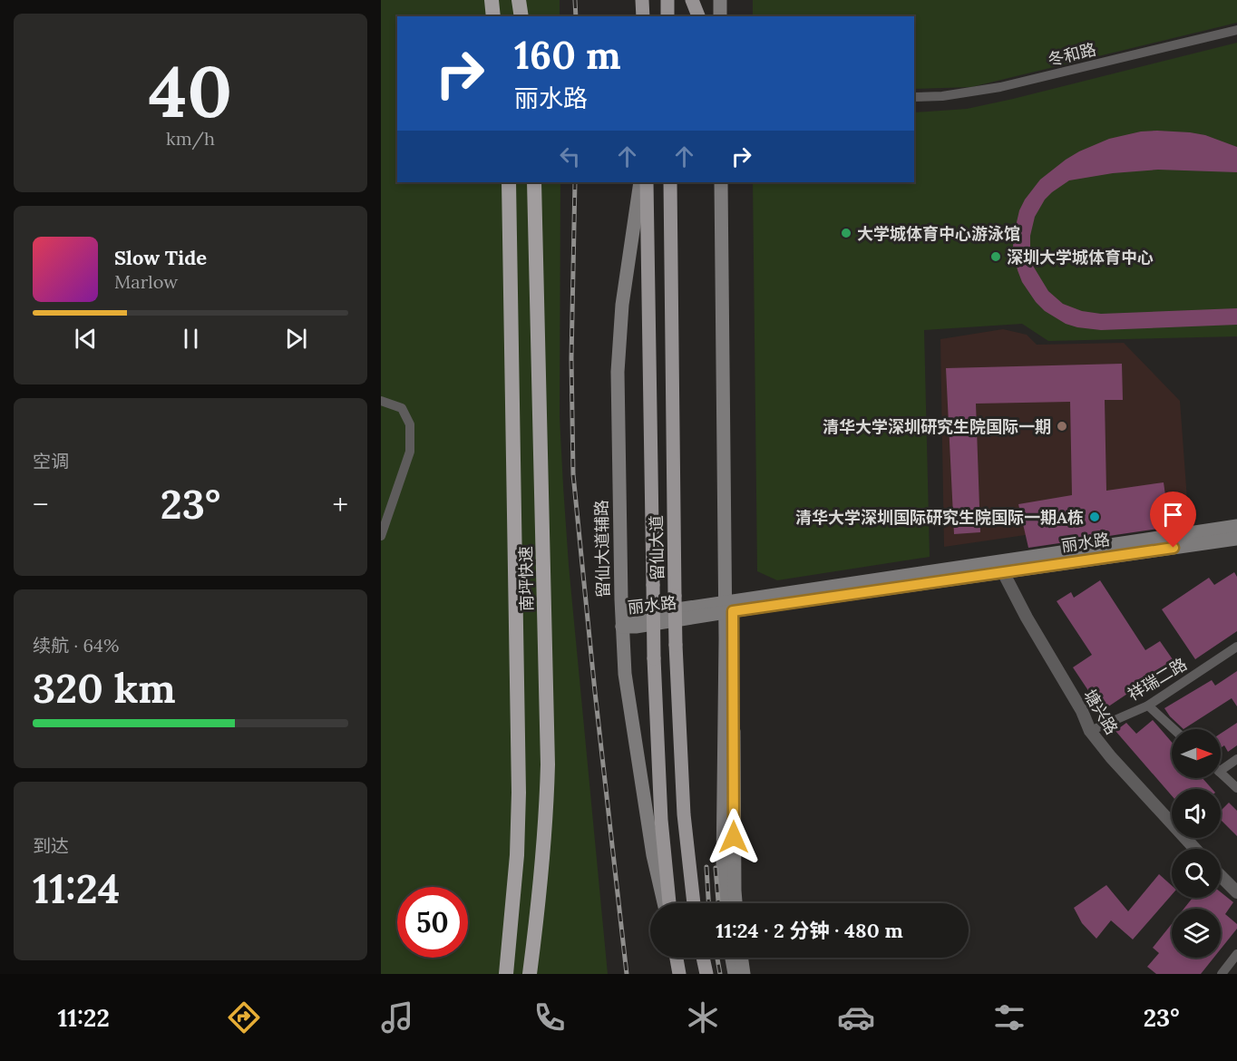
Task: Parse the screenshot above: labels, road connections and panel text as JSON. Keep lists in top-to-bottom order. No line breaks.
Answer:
{"streets":{"highway":["南坪快速"],"main road":["丽水路","留仙大道","留仙大道辅路"],"street":["冬和路","祥瑞二路","塘兴路"]},"crossings":[["丽水路","留仙大道辅路"],["丽水路","塘兴路"],["祥瑞二路","塘兴路"]],"places":["大学城体育中心游泳馆","深圳大学城体育中心","清华大学深圳研究生院国际一期","清华大学深圳国际研究生院国际一期A栋"],"north":"right","page":{"tile":[["40","km/h"],"空调",["续航 · 64%","320 km"],["到达","11:24"]],"turn":["160 m","丽水路"],"song":["Slow Tide","Marlow"],"heat":["−","23°","+"],"limit":"50","trip":"11:24 · 2 分钟 · 480 m","tabs":["11:22","23°"]}}
